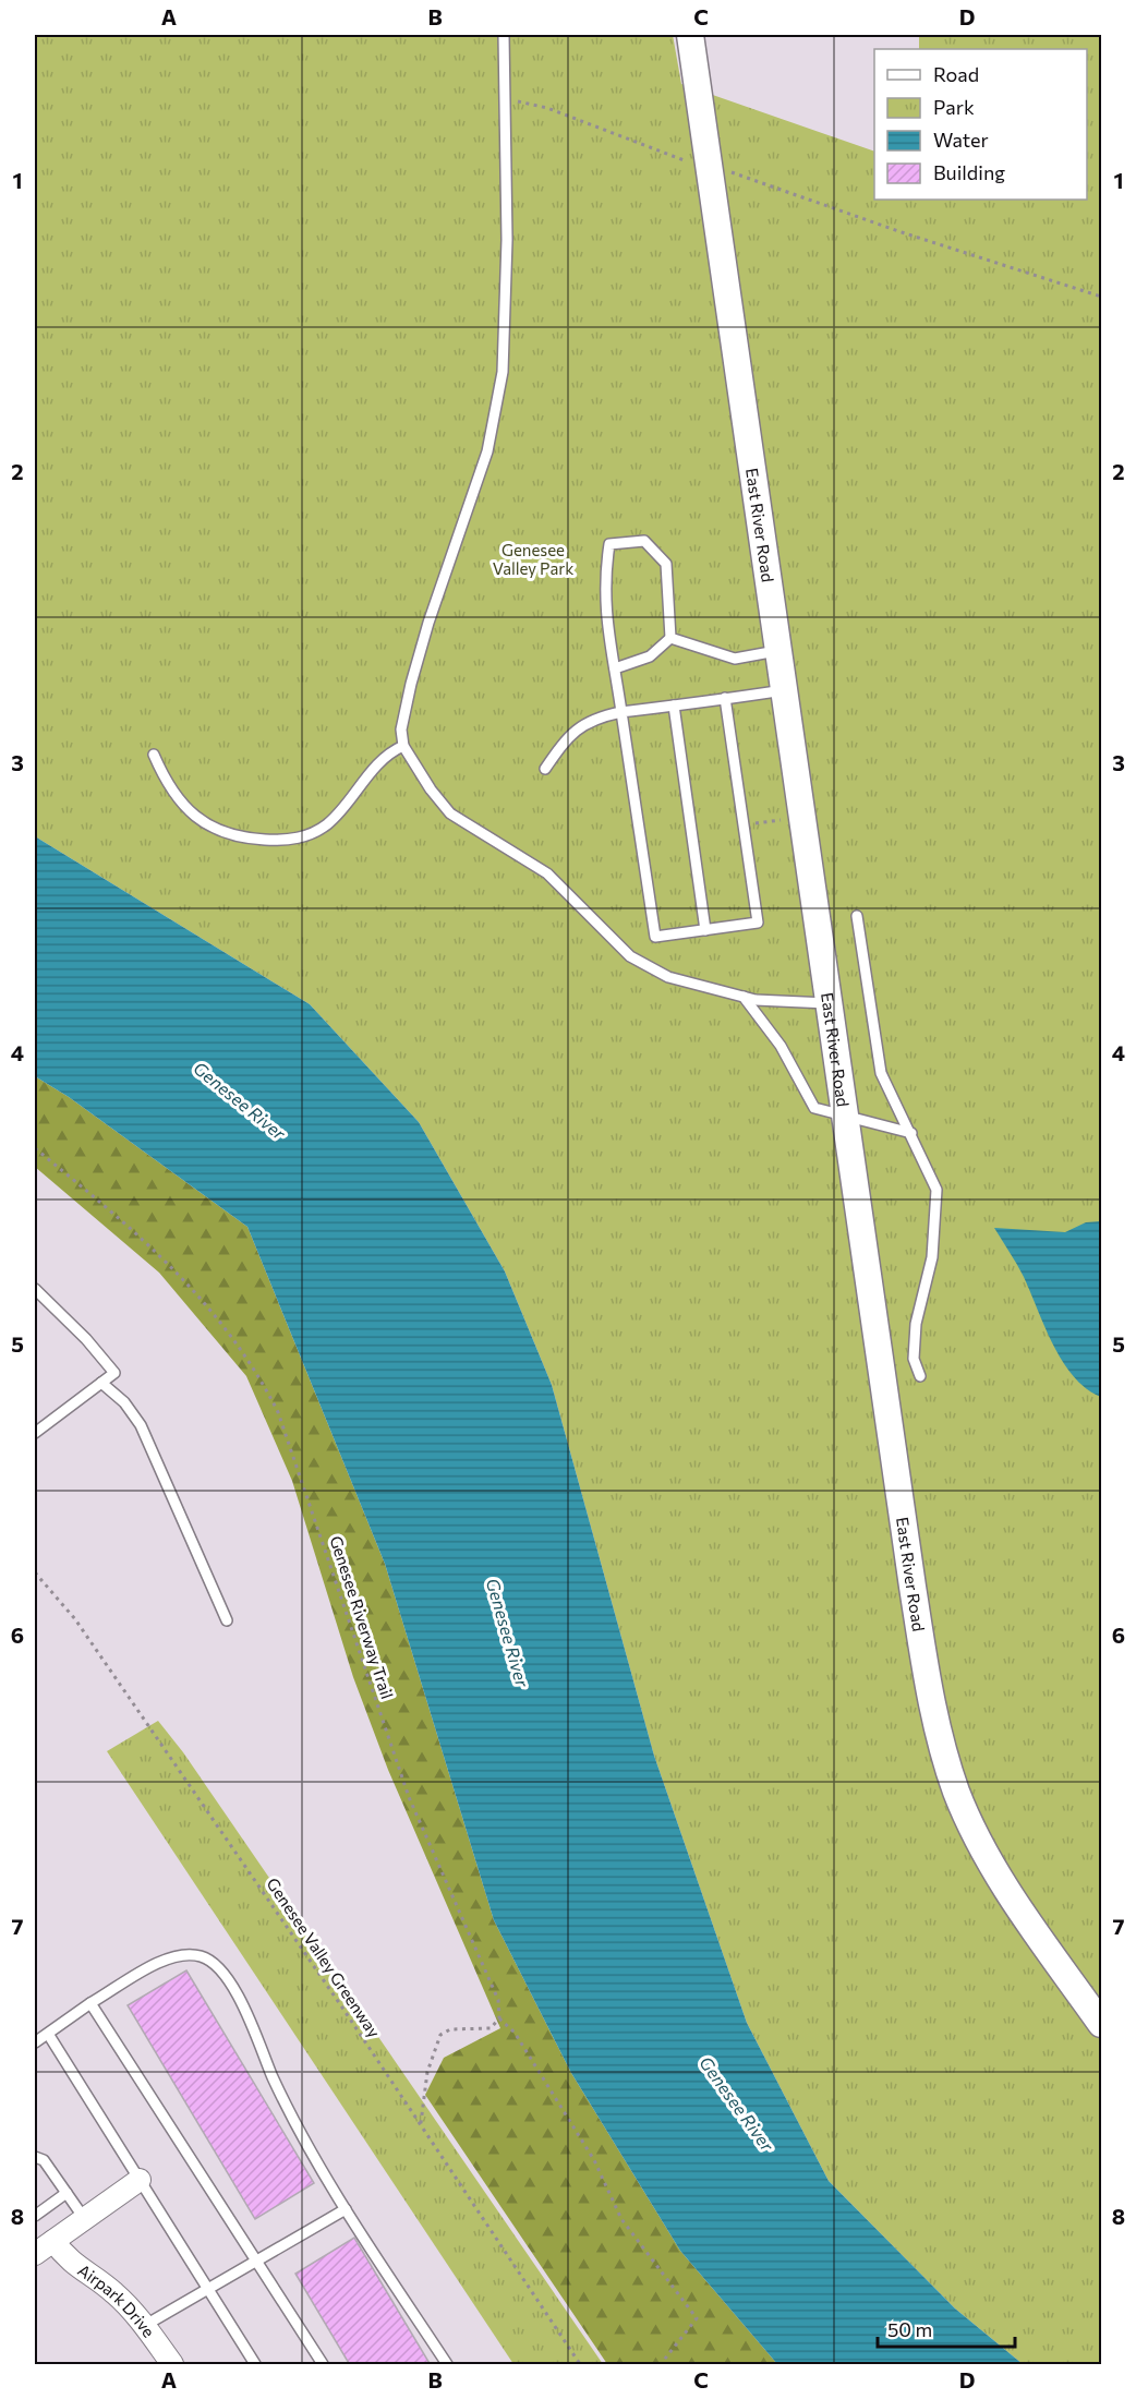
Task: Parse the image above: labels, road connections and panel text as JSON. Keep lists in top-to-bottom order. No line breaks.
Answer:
{"streets":{"street":["East River Road","Airpark Drive"],"path":["Genesee Riverway Trail","Genesee Valley Greenway"]},"water":["Genesee River"],"parks":["Genesee Valley Park"],"legend":["Road","Park","Water","Building"],"scale_bar":"50 m","grid":{"columns":["A","B","C","D"],"rows":["1","2","3","4","5","6","7","8"]}}
